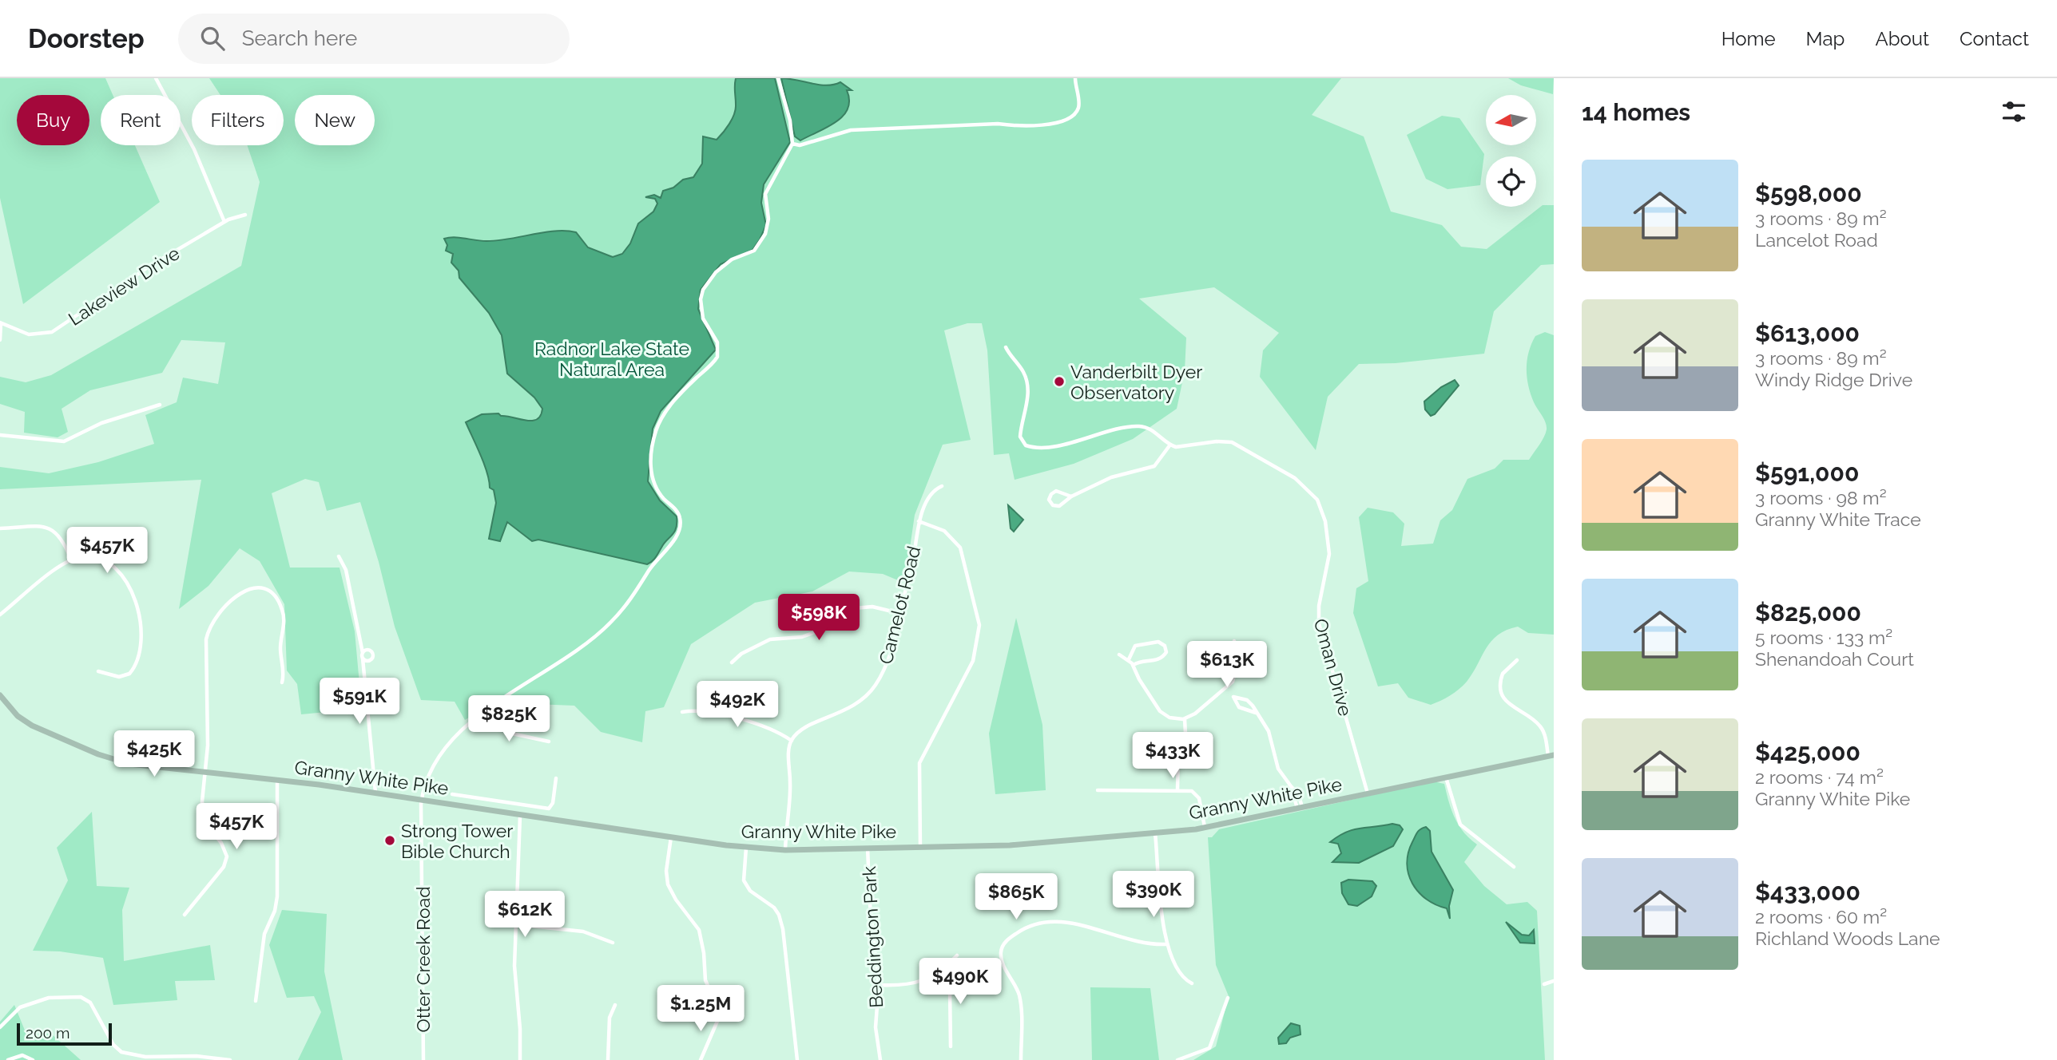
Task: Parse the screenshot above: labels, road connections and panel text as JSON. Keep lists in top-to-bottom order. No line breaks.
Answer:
{"streets":{"main road":["Granny White Pike"],"street":["Lakeview Drive","Camelot Road","Oman Drive","Beddington Park","Otter Creek Road"]},"crossings":[["Oman Drive","Granny White Pike"],["Granny White Pike","Beddington Park"],["Granny White Pike","Otter Creek Road"]],"parks":["Radnor Lake State Natural Area"],"places":["Vanderbilt Dyer Observatory","Strong Tower Bible Church"],"scale_bar":"200 m","north":"left","page":{"header":"Doorstep","search":"Search here","nav":["Home","Map","About","Contact"],"heading":"14 homes","chip":["Buy","Rent","Filters","New"],"list":[{"name":"$598,000","note":"3 rooms · 89 m² · Lancelot Road"},{"name":"$613,000","note":"3 rooms · 89 m² · Windy Ridge Drive"},{"name":"$591,000","note":"3 rooms · 98 m² · Granny White Trace"},{"name":"$825,000","note":"5 rooms · 133 m² · Shenandoah Court"},{"name":"$425,000","note":"2 rooms · 74 m² · Granny White Pike"},{"name":"$433,000","note":"2 rooms · 60 m² · Richland Woods Lane"}],"price":["$457K","$598K","$613K","$591K","$492K","$825K","$425K","$433K","$457K","$390K","$865K","$612K","$490K","$1.25M"],"scale":"200 m"}}
